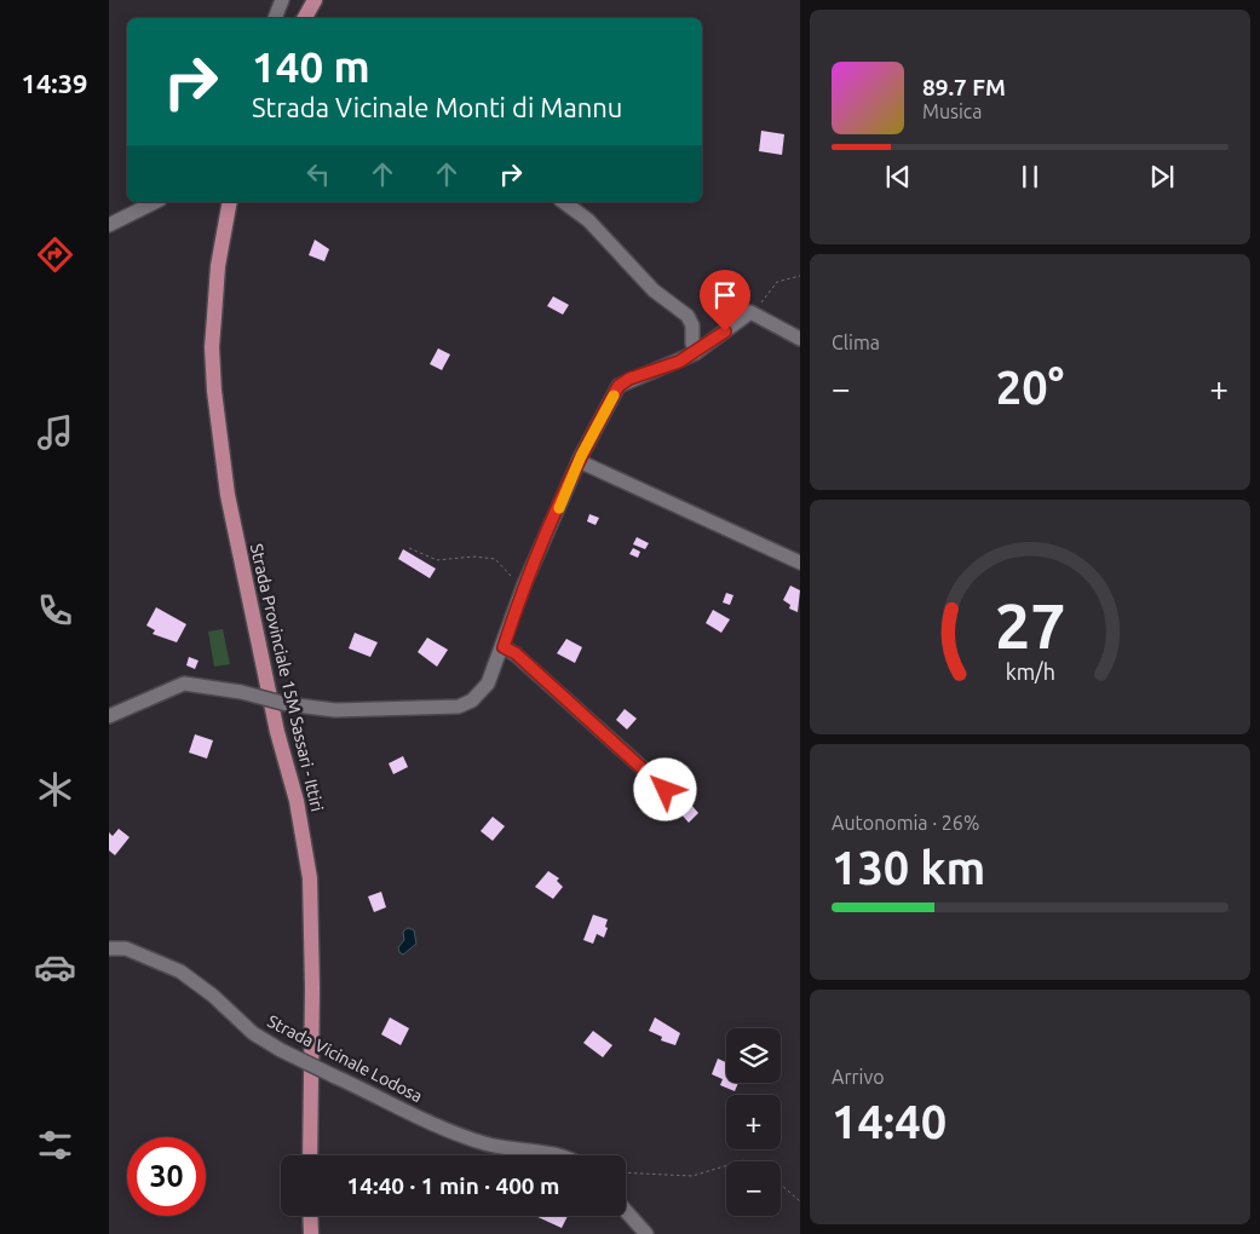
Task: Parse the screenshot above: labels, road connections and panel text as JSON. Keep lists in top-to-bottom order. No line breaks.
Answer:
{"streets":{"main road":["Strada Provinciale 15M Sassari - Ittiri"],"street":["Strada Vicinale Lodosa"]},"page":{"tabs":"14:39","turn":["140 m","Strada Vicinale Monti di Mannu"],"song":["89.7 FM","Musica"],"tile":["Clima",["Autonomia · 26%","130 km"],["Arrivo","14:40"]],"heat":["−","20°","+"],"map_buttons":["+","−"],"limit":"30","trip":"14:40 · 1 min · 400 m","gauge":["27","km/h"]}}
